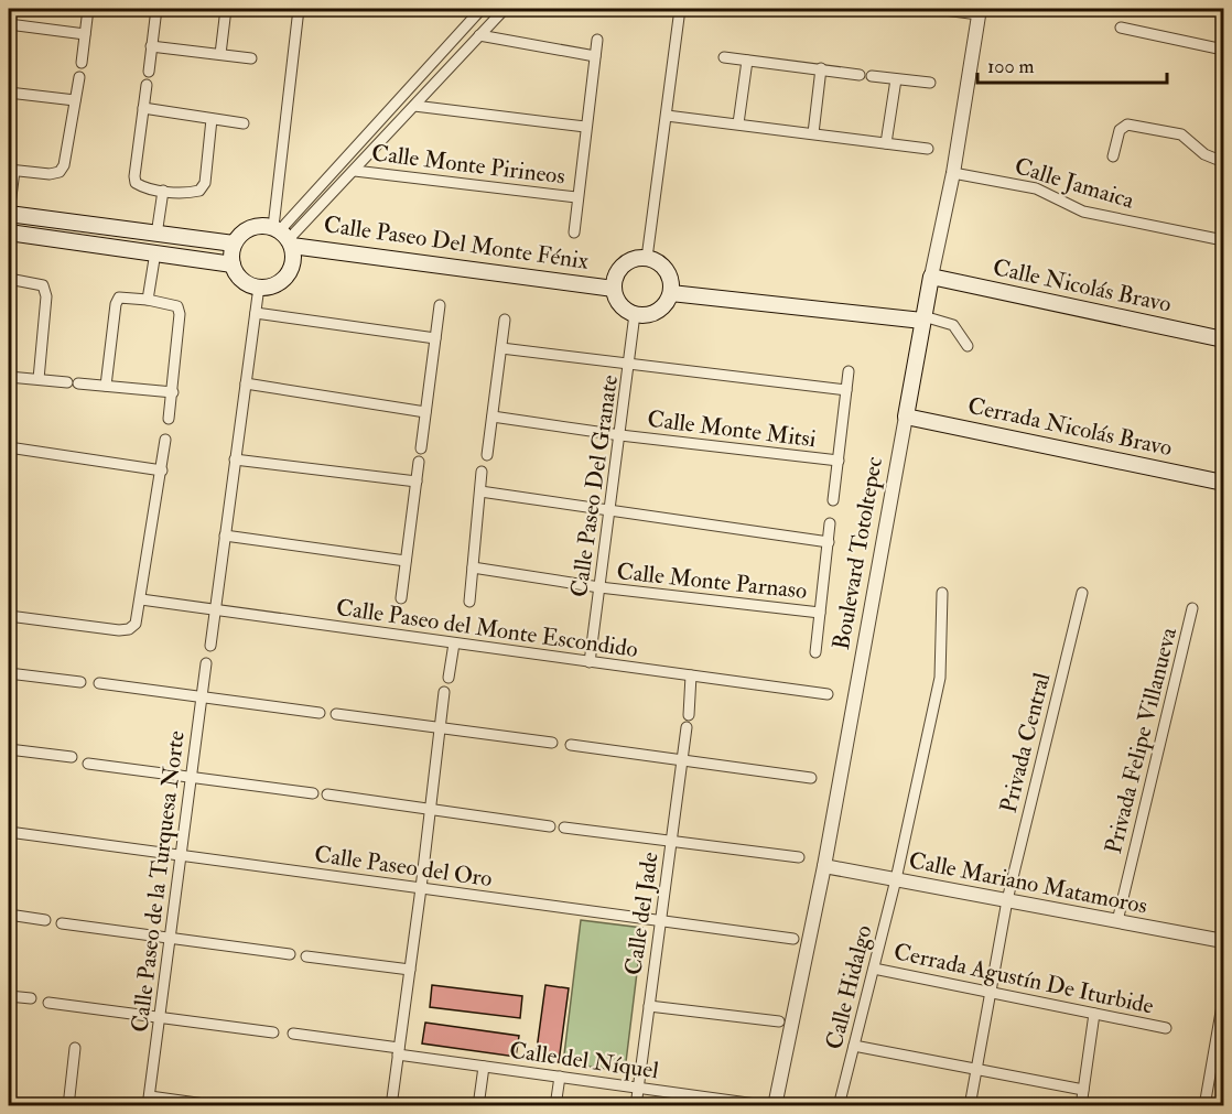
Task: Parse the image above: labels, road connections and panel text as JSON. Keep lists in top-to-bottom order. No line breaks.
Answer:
{"streets":{"main road":["Calle Paseo Del Monte Fénix","Calle Nicolás Bravo","Cerrada Nicolás Bravo","Boulevard Totoltepec"],"street":["Calle Monte Pirineos","Calle Jamaica","Calle Monte Mitsi","Calle Paseo Del Granate","Calle Monte Parnaso","Calle Paseo del Monte Escondido","Privada Felipe Villanueva","Privada Central","Calle Paseo del Oro","Calle Paseo de la Turquesa Norte","Calle Mariano Matamoros","Calle del Jade","Cerrada Agustín De Iturbide","Calle Hidalgo","Calle del Níquel"]},"crossings":[["Calle Jamaica","Boulevard Totoltepec"],["Calle Paseo Del Monte Fénix","Calle Paseo Del Granate"],["Calle Nicolás Bravo","Boulevard Totoltepec"],["Cerrada Nicolás Bravo","Boulevard Totoltepec"],["Calle Monte Mitsi","Calle Paseo Del Granate"],["Calle Paseo Del Granate","Calle Monte Parnaso"],["Calle Paseo Del Granate","Calle Paseo del Monte Escondido"],["Boulevard Totoltepec","Calle Mariano Matamoros"],["Privada Felipe Villanueva","Calle Mariano Matamoros"],["Privada Central","Calle Mariano Matamoros"],["Privada Central","Cerrada Agustín De Iturbide"],["Calle Paseo del Oro","Calle Paseo de la Turquesa Norte"],["Calle Paseo del Oro","Calle del Jade"],["Calle Mariano Matamoros","Calle Hidalgo"],["Calle del Jade","Calle del Níquel"],["Cerrada Agustín De Iturbide","Calle Hidalgo"]],"scale_bar":"100 m"}
